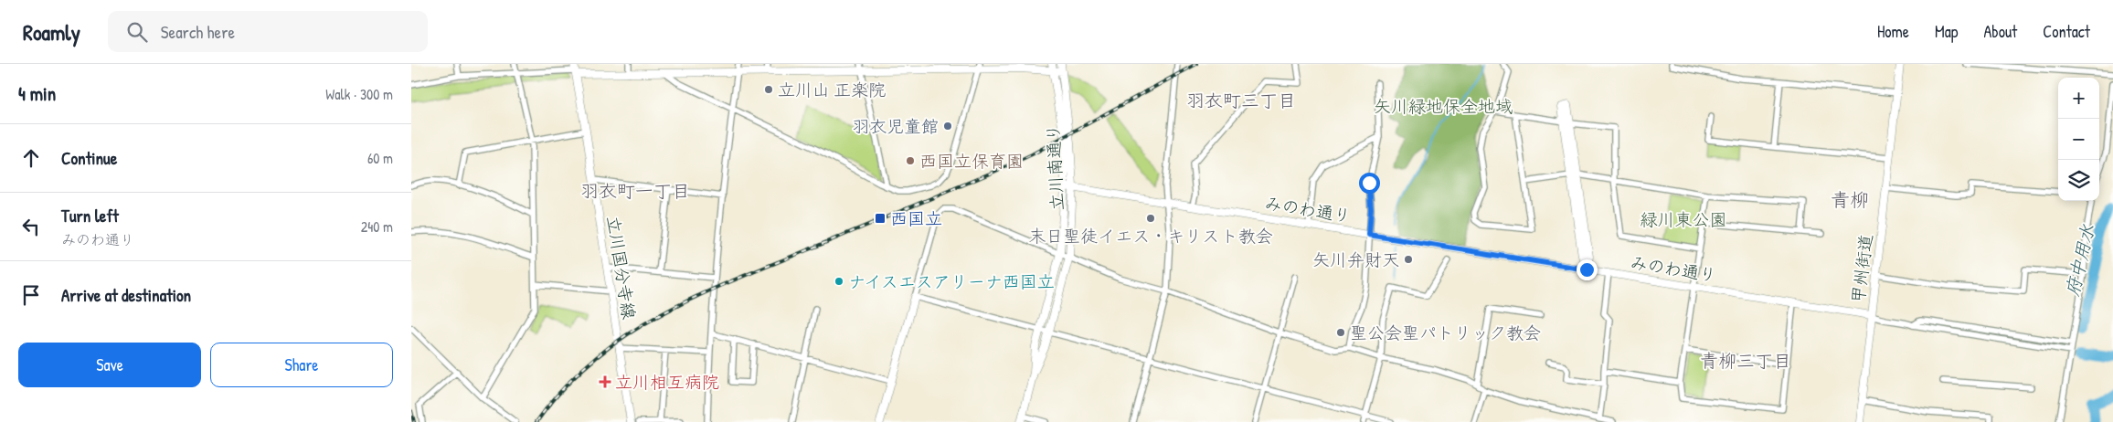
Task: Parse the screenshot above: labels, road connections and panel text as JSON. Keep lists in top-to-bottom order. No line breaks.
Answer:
{"streets":{"street":["立川南通り","みのわ通り","立川国分寺線","甲州街道"]},"crossings":[["立川南通り","みのわ通り"],["みのわ通り","甲州街道"]],"districts":["羽衣町三丁目","羽衣町一丁目","青柳","青柳三丁目"],"water":["府中用水"],"parks":["矢川緑地保全地域","緑川東公園"],"places":{"other":["立川山 正楽院","羽衣児童館","西国立保育園","末日聖徒イエス・キリスト教会","矢川弁財天","ナイスエスアリーナ西国立","聖公会聖パトリック教会"],"transit":["西国立"],"health":["立川相互病院"]},"page":{"header":"Roamly","search":"Search here","nav":["Home","Map","About","Contact"],"heading":["4 min","Walk · 300 m"],"map_buttons":["+","−"],"list":[["Continue","60 m"],["Turn left","みのわ通り","240 m"],"Arrive at destination"],"buttons":["Save","Share"]}}
